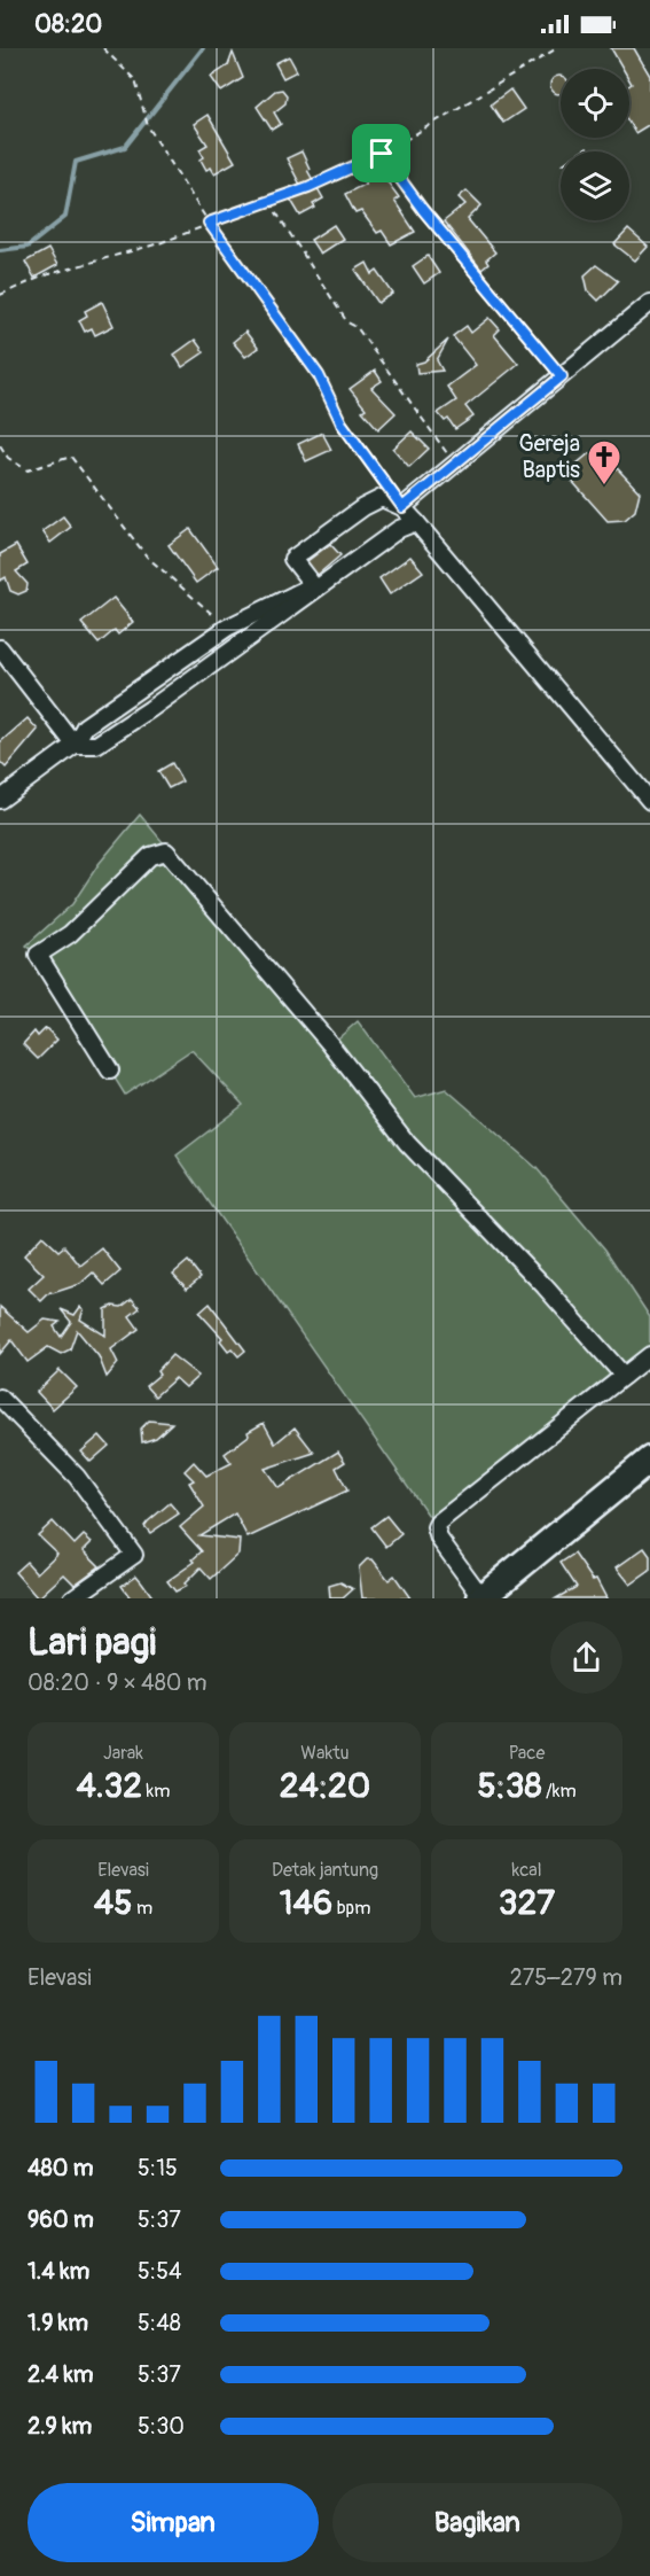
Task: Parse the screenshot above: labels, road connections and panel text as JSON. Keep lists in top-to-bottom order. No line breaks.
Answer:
{"places":{"church":["Gereja Baptis"]},"page":{"status":"08:20","heading":["Lari pagi","08:20 · 9 × 480 m"],"stats":[["Jarak","4.32 km"],["Waktu","24:20"],["Pace","5:38 /km"],["Elevasi","45 m"],["Detak jantung","146 bpm"],["kcal","327"]],"chart":["Elevasi","275–279 m"],"list":[{"name":"480 m","note":"5:15"},{"name":"960 m","note":"5:37"},{"name":"1.4 km","note":"5:54"},{"name":"1.9 km","note":"5:48"},{"name":"2.4 km","note":"5:37"},{"name":"2.9 km","note":"5:30"}],"buttons":["Simpan","Bagikan"]}}
